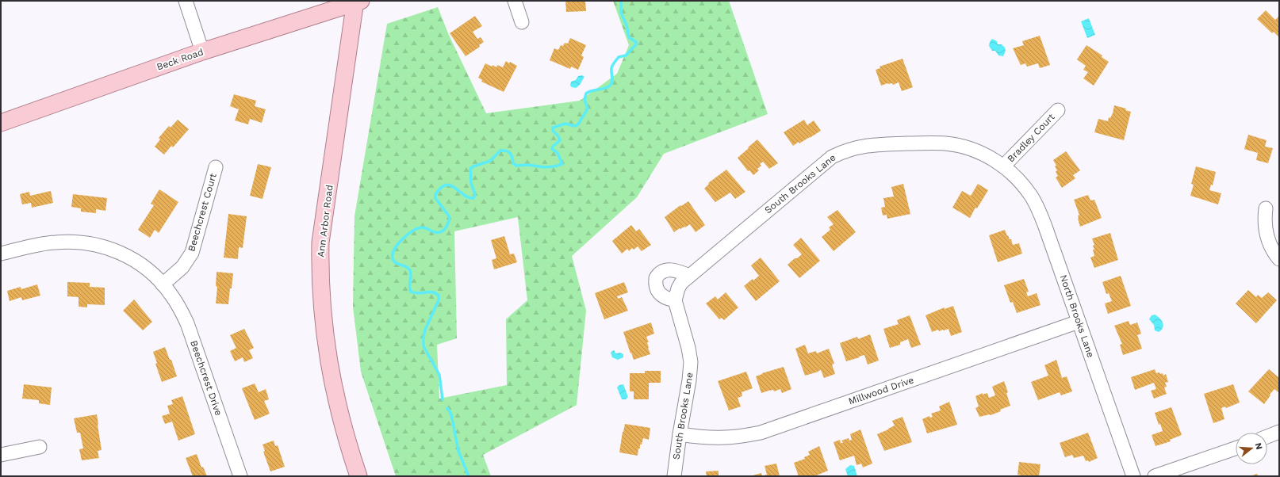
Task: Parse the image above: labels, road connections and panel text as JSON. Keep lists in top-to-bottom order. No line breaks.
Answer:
{"streets":{"main road":["Beck Road","Ann Arbor Road"],"street":["Bradley Court","South Brooks Lane","Beechcrest Court","North Brooks Lane","Beechcrest Drive","Millwood Drive"]},"crossings":[["Beck Road","Ann Arbor Road"],["Bradley Court","South Brooks Lane"],["Bradley Court","North Brooks Lane"],["South Brooks Lane","North Brooks Lane"],["South Brooks Lane","Millwood Drive"],["Beechcrest Court","Beechcrest Drive"],["North Brooks Lane","Millwood Drive"]],"north":"right"}
